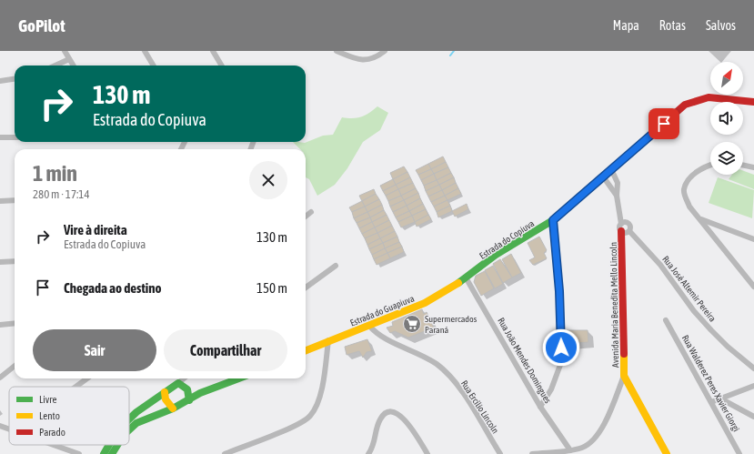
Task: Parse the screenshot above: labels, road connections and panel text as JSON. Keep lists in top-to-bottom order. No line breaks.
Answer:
{"streets":{"street":["Estrada do Copiuva","Rua José Altemir Pereira","Avenida Maria Benedita Mello Lincoln","Estrada do Guapiuva","Rua João Mendes Domingues","Rua Walderez Peres Xavier Giorgi","Rua Ercílio Lincoln"]},"crossings":[["Estrada do Copiuva","Estrada do Guapiuva"],["Estrada do Copiuva","Rua João Mendes Domingues"],["Rua José Altemir Pereira","Avenida Maria Benedita Mello Lincoln"],["Estrada do Guapiuva","Rua João Mendes Domingues"],["Estrada do Guapiuva","Rua Ercílio Lincoln"]],"places":{"supermarket":["Supermercados Paraná"]},"legend":["Livre","Lento","Parado"],"north":"top right","page":{"header":"GoPilot","nav":["Mapa","Rotas","Salvos"],"turn":["130 m","Estrada do Copiuva"],"heading":["1 min","280 m · 17:14"],"list":[{"name":"Vire à direita","note":"Estrada do Copiuva","value":"130 m"},{"name":"Chegada ao destino","value":"150 m"}],"buttons":["Sair","Compartilhar"]}}
